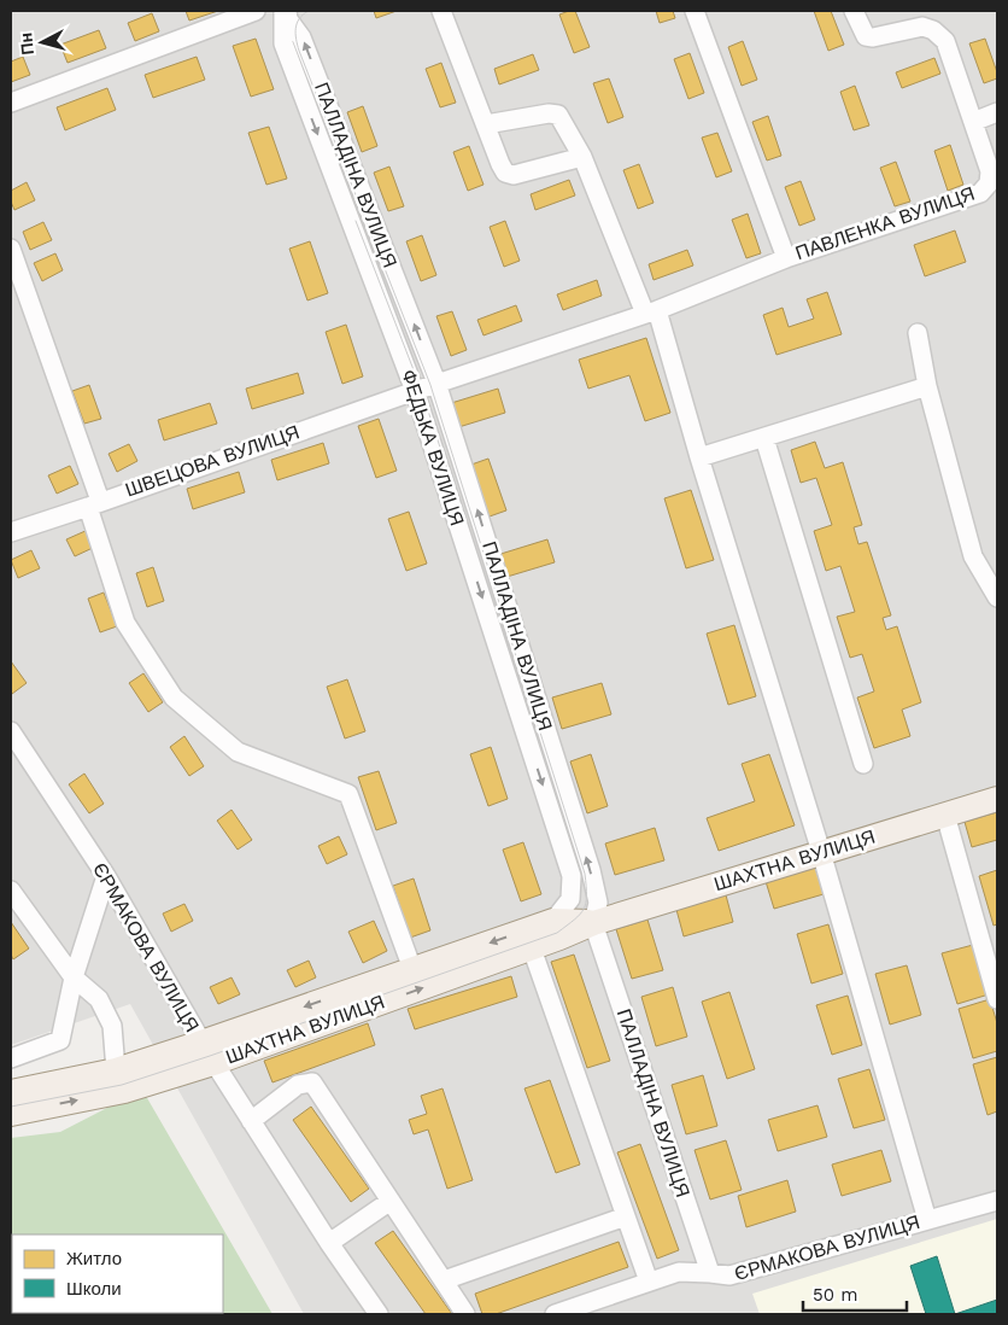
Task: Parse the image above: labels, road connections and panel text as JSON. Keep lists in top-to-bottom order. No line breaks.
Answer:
{"streets":{"main road":["ШАХТНА ВУЛИЦЯ"],"street":["ПАЛЛАДІНА ВУЛИЦЯ","ПАВЛЕНКА ВУЛИЦЯ","ФЕДЬКА ВУЛИЦЯ","ШВЕЦОВА ВУЛИЦЯ","ЄРМАКОВА ВУЛИЦЯ"]},"crossings":[["ПАЛЛАДІНА ВУЛИЦЯ","ПАВЛЕНКА ВУЛИЦЯ"],["ПАЛЛАДІНА ВУЛИЦЯ","ФЕДЬКА ВУЛИЦЯ"],["ПАЛЛАДІНА ВУЛИЦЯ","ШАХТНА ВУЛИЦЯ"],["ПАЛЛАДІНА ВУЛИЦЯ","ЄРМАКОВА ВУЛИЦЯ"],["ПАВЛЕНКА ВУЛИЦЯ","ФЕДЬКА ВУЛИЦЯ"],["ПАВЛЕНКА ВУЛИЦЯ","ШВЕЦОВА ВУЛИЦЯ"],["ФЕДЬКА ВУЛИЦЯ","ШВЕЦОВА ВУЛИЦЯ"],["ШАХТНА ВУЛИЦЯ","ЄРМАКОВА ВУЛИЦЯ"]],"one_way":["ПАЛЛАДІНА ВУЛИЦЯ","ФЕДЬКА ВУЛИЦЯ"],"legend":["Житло","Школи"],"scale_bar":"50 m","north":"left"}
